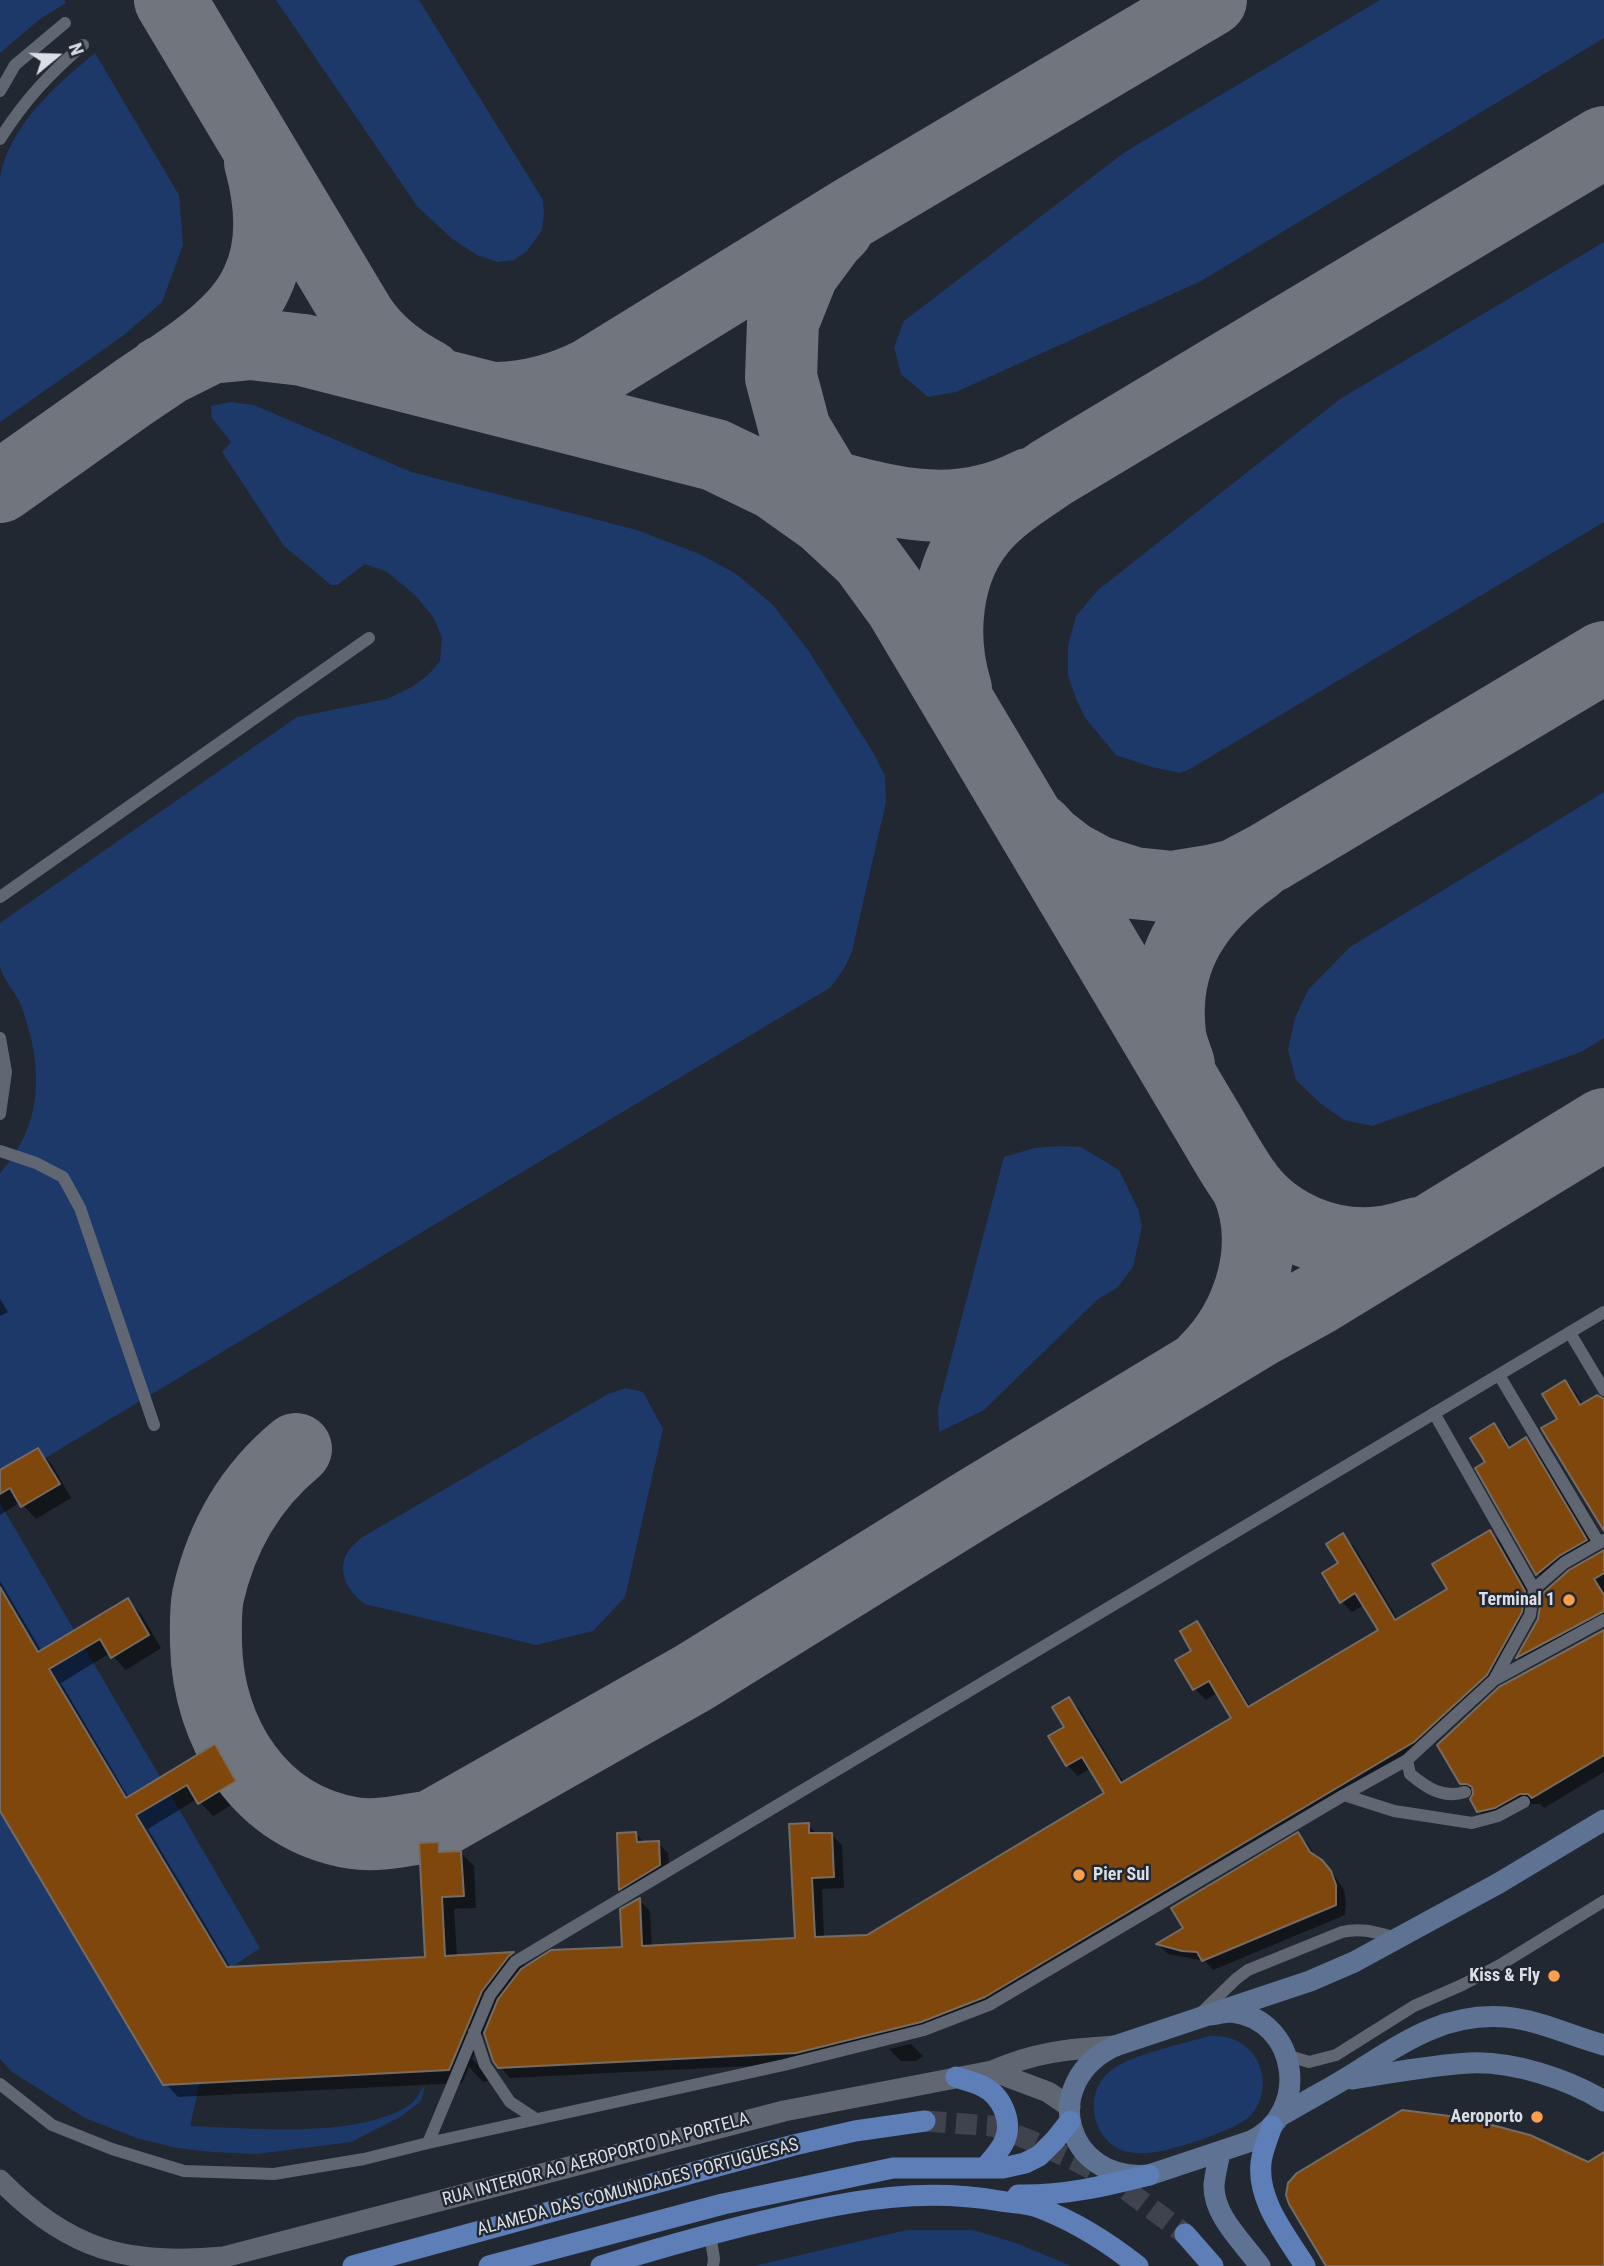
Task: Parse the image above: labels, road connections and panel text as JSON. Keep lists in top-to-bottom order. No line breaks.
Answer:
{"streets":{"main road":["RUA INTERIOR AO AEROPORTO DA PORTELA","ALAMEDA DAS COMUNIDADES PORTUGUESAS"]},"places":["Terminal 1","Pier Sul","Kiss & Fly","Aeroporto"],"north":"right"}
